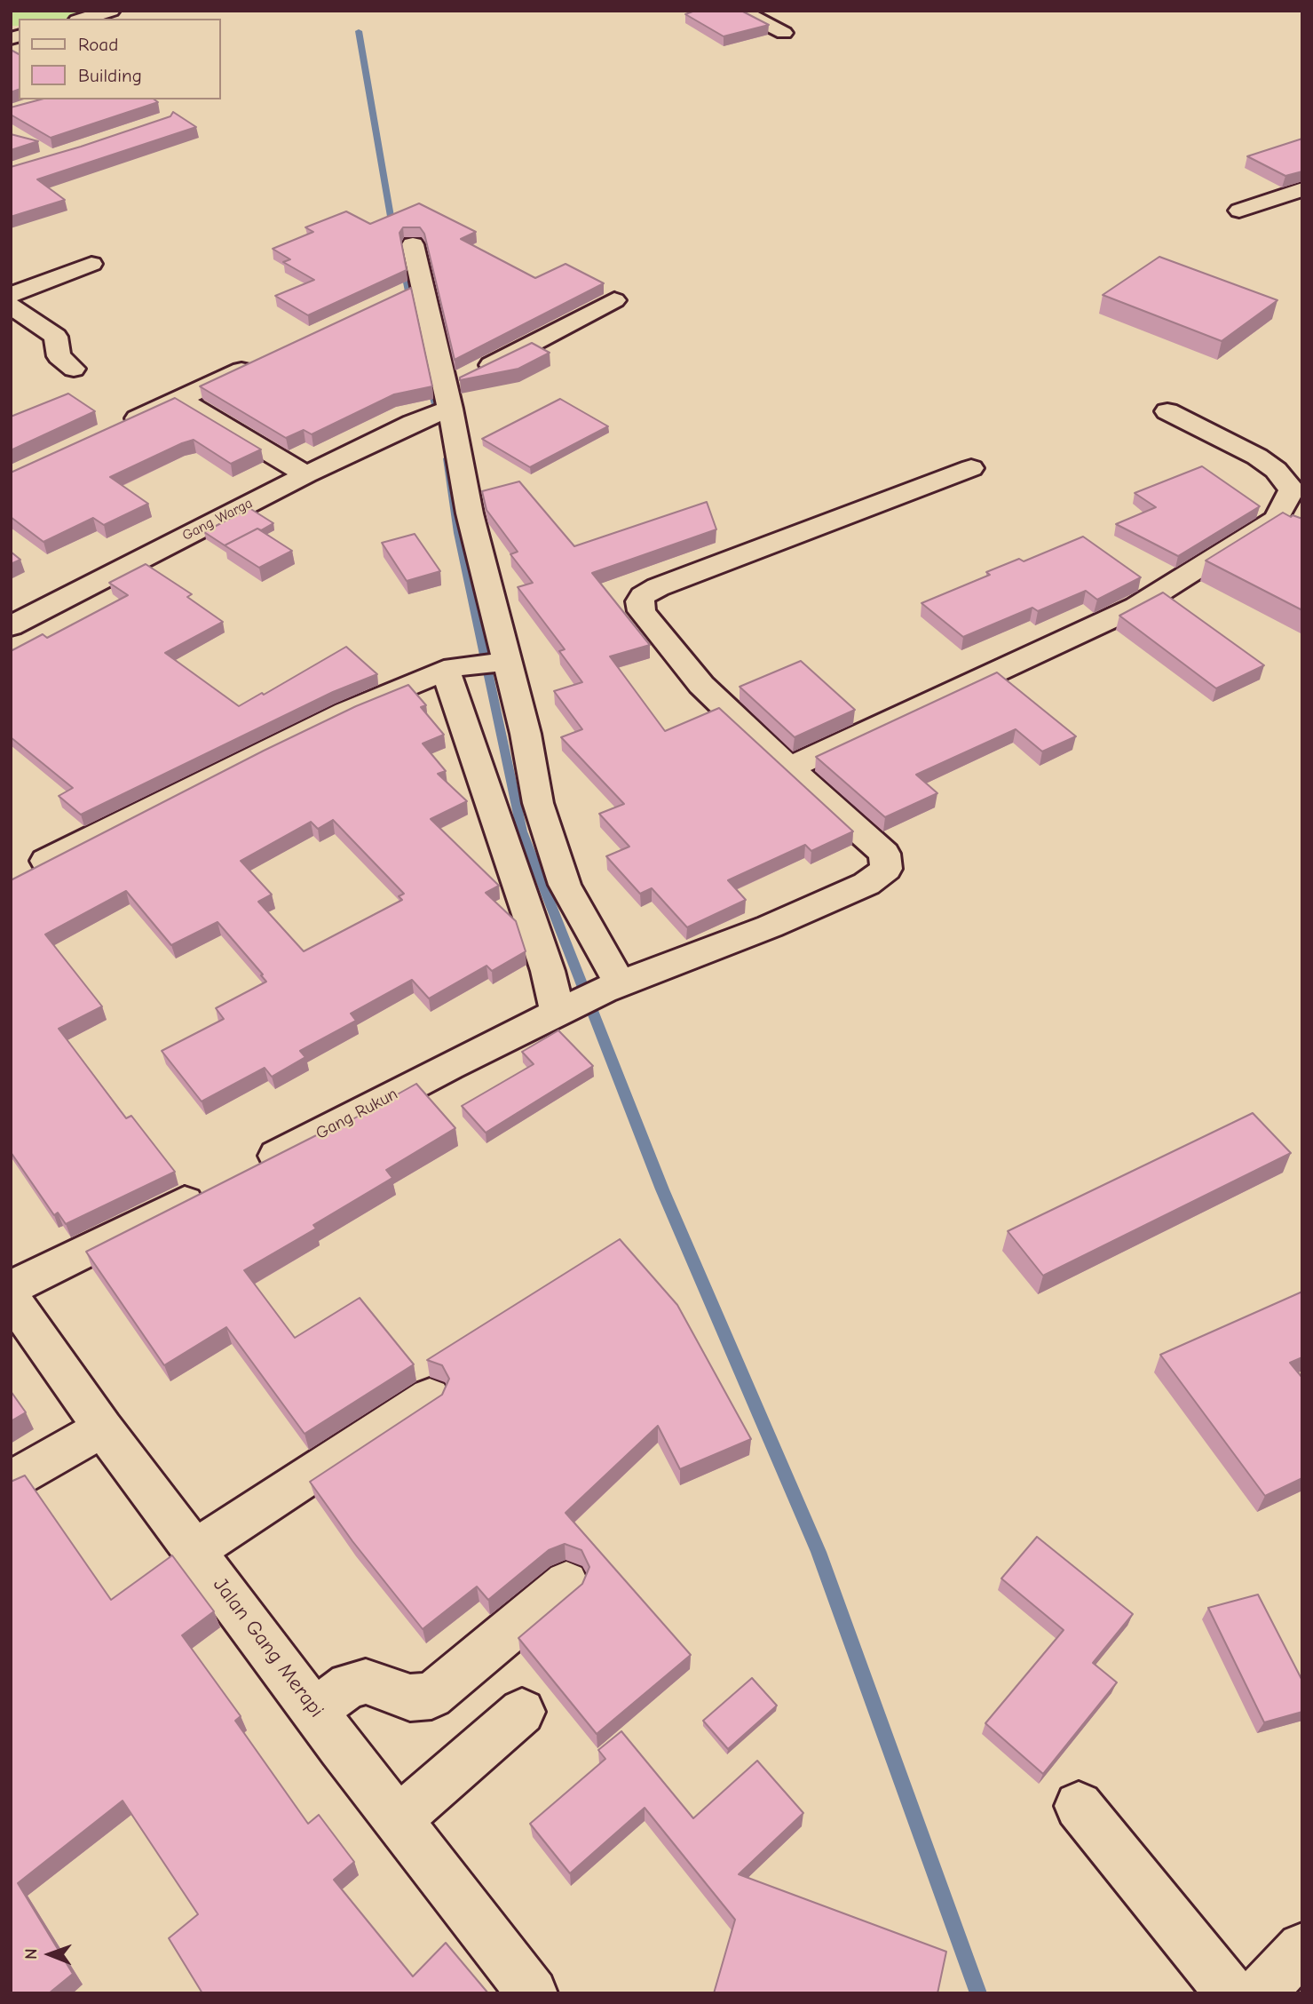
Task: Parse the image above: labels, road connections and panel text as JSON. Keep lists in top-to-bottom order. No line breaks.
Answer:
{"streets":{"street":["Gang Warga","Gang Rukun","Jalan Gang Merapi"]},"legend":["Road","Building"],"north":"left"}
